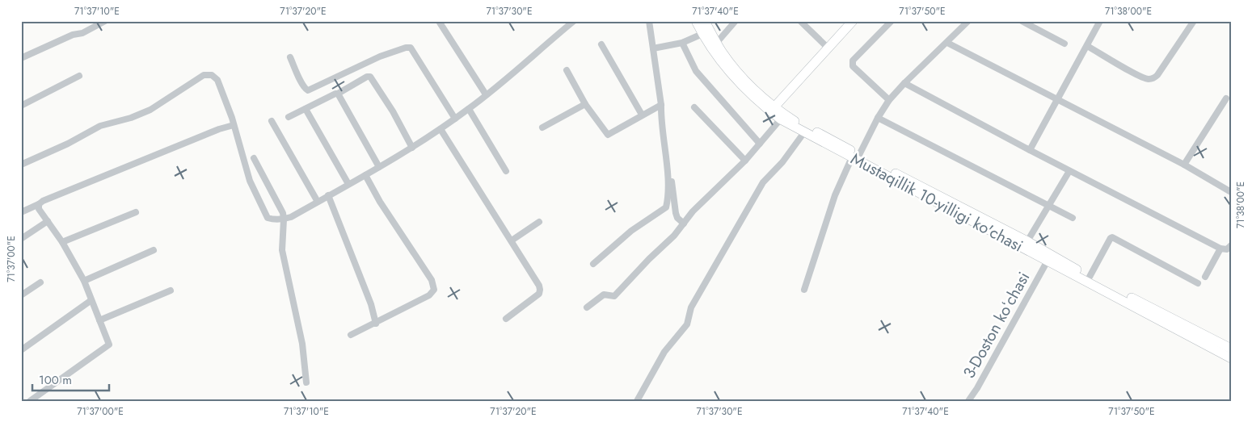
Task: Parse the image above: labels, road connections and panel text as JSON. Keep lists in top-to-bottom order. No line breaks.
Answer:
{"streets":{"main road":["Mustaqillik 10-yilligi ko'chasi"],"street":["3-Doston koʻchasi"]},"crossings":[["Mustaqillik 10-yilligi ko'chasi","3-Doston koʻchasi"]],"scale_bar":"100 m","coordinates":["71°37'10\"E","71°37'20\"E","71°37'30\"E","71°37'40\"E","71°37'50\"E","71°38'00\"E","71°37'00\"E"]}
